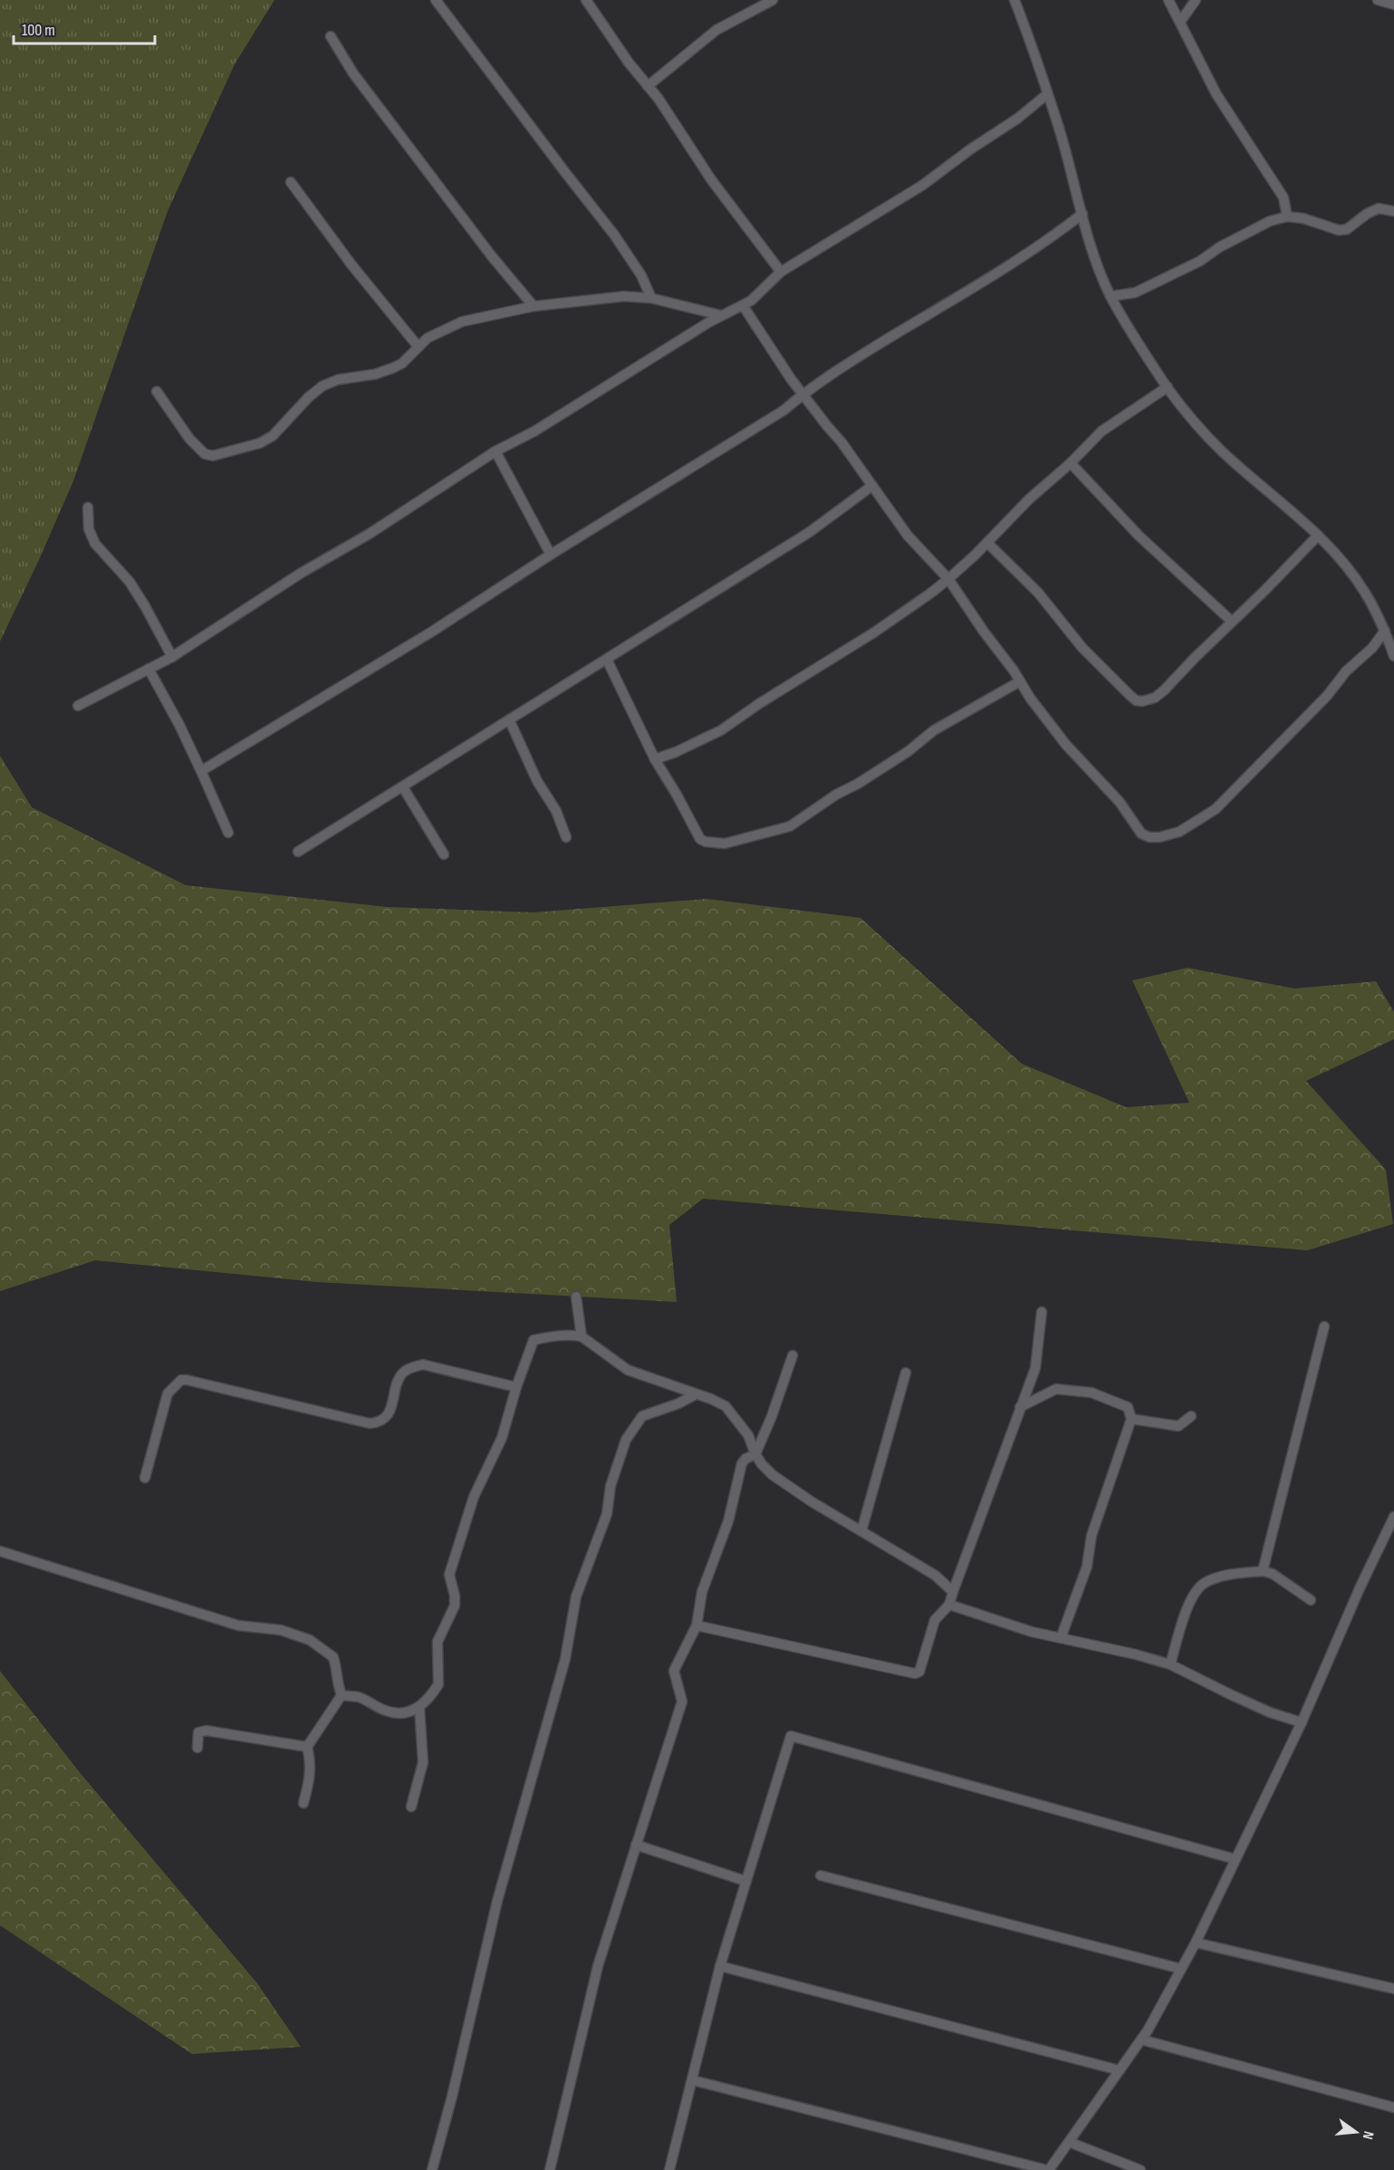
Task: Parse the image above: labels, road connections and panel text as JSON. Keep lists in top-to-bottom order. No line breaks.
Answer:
{"scale_bar":"100 m","north":"right"}
